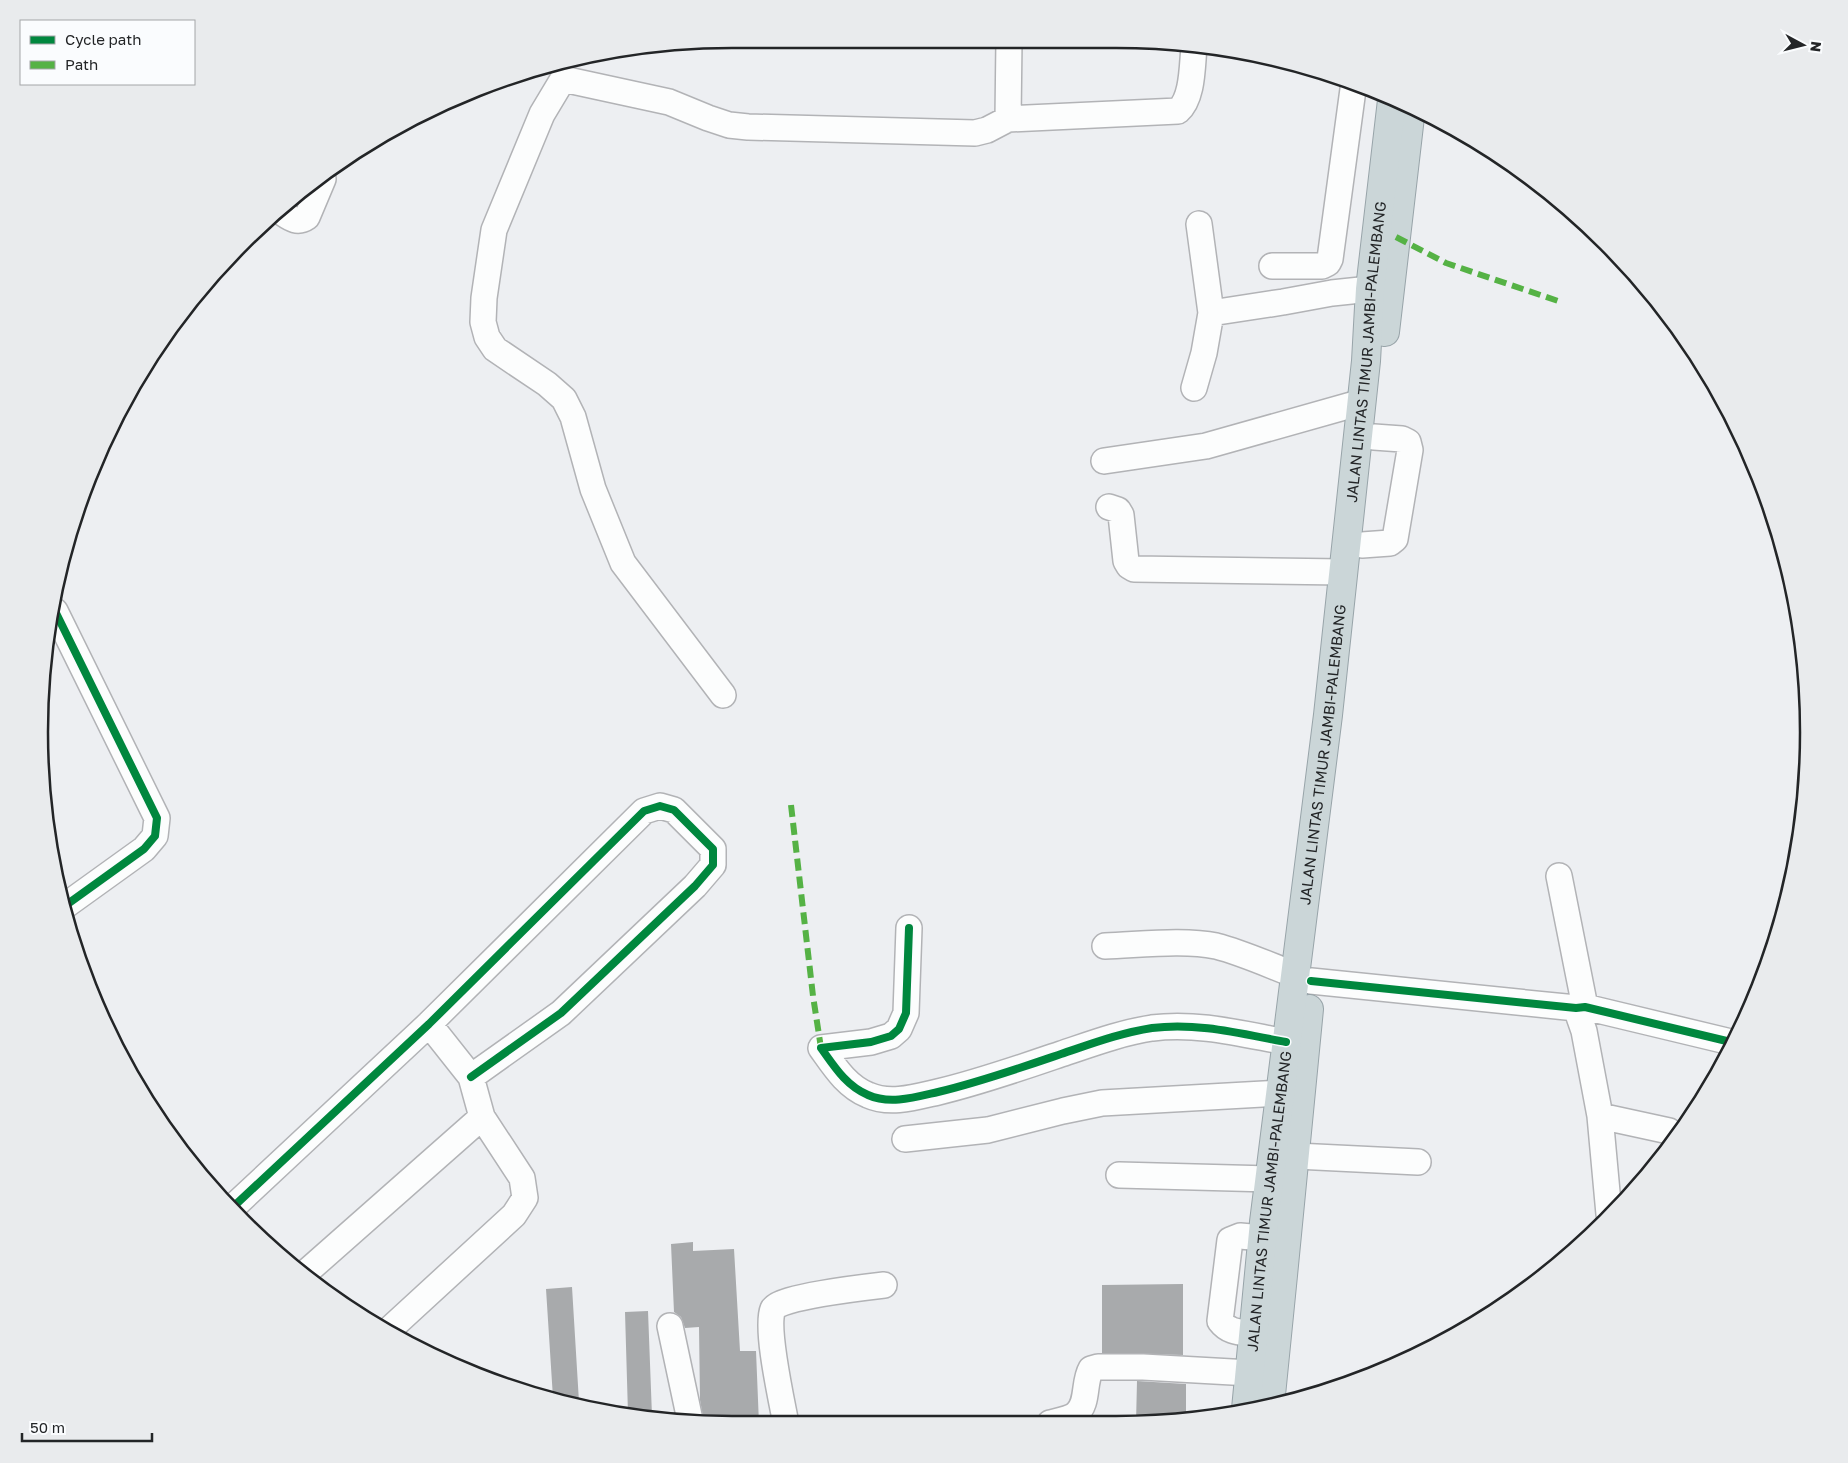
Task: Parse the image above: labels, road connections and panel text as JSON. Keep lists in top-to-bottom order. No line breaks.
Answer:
{"streets":{"highway":["JALAN LINTAS TIMUR JAMBI-PALEMBANG"]},"legend":["Cycle path","Path"],"scale_bar":"50 m","north":"right"}
